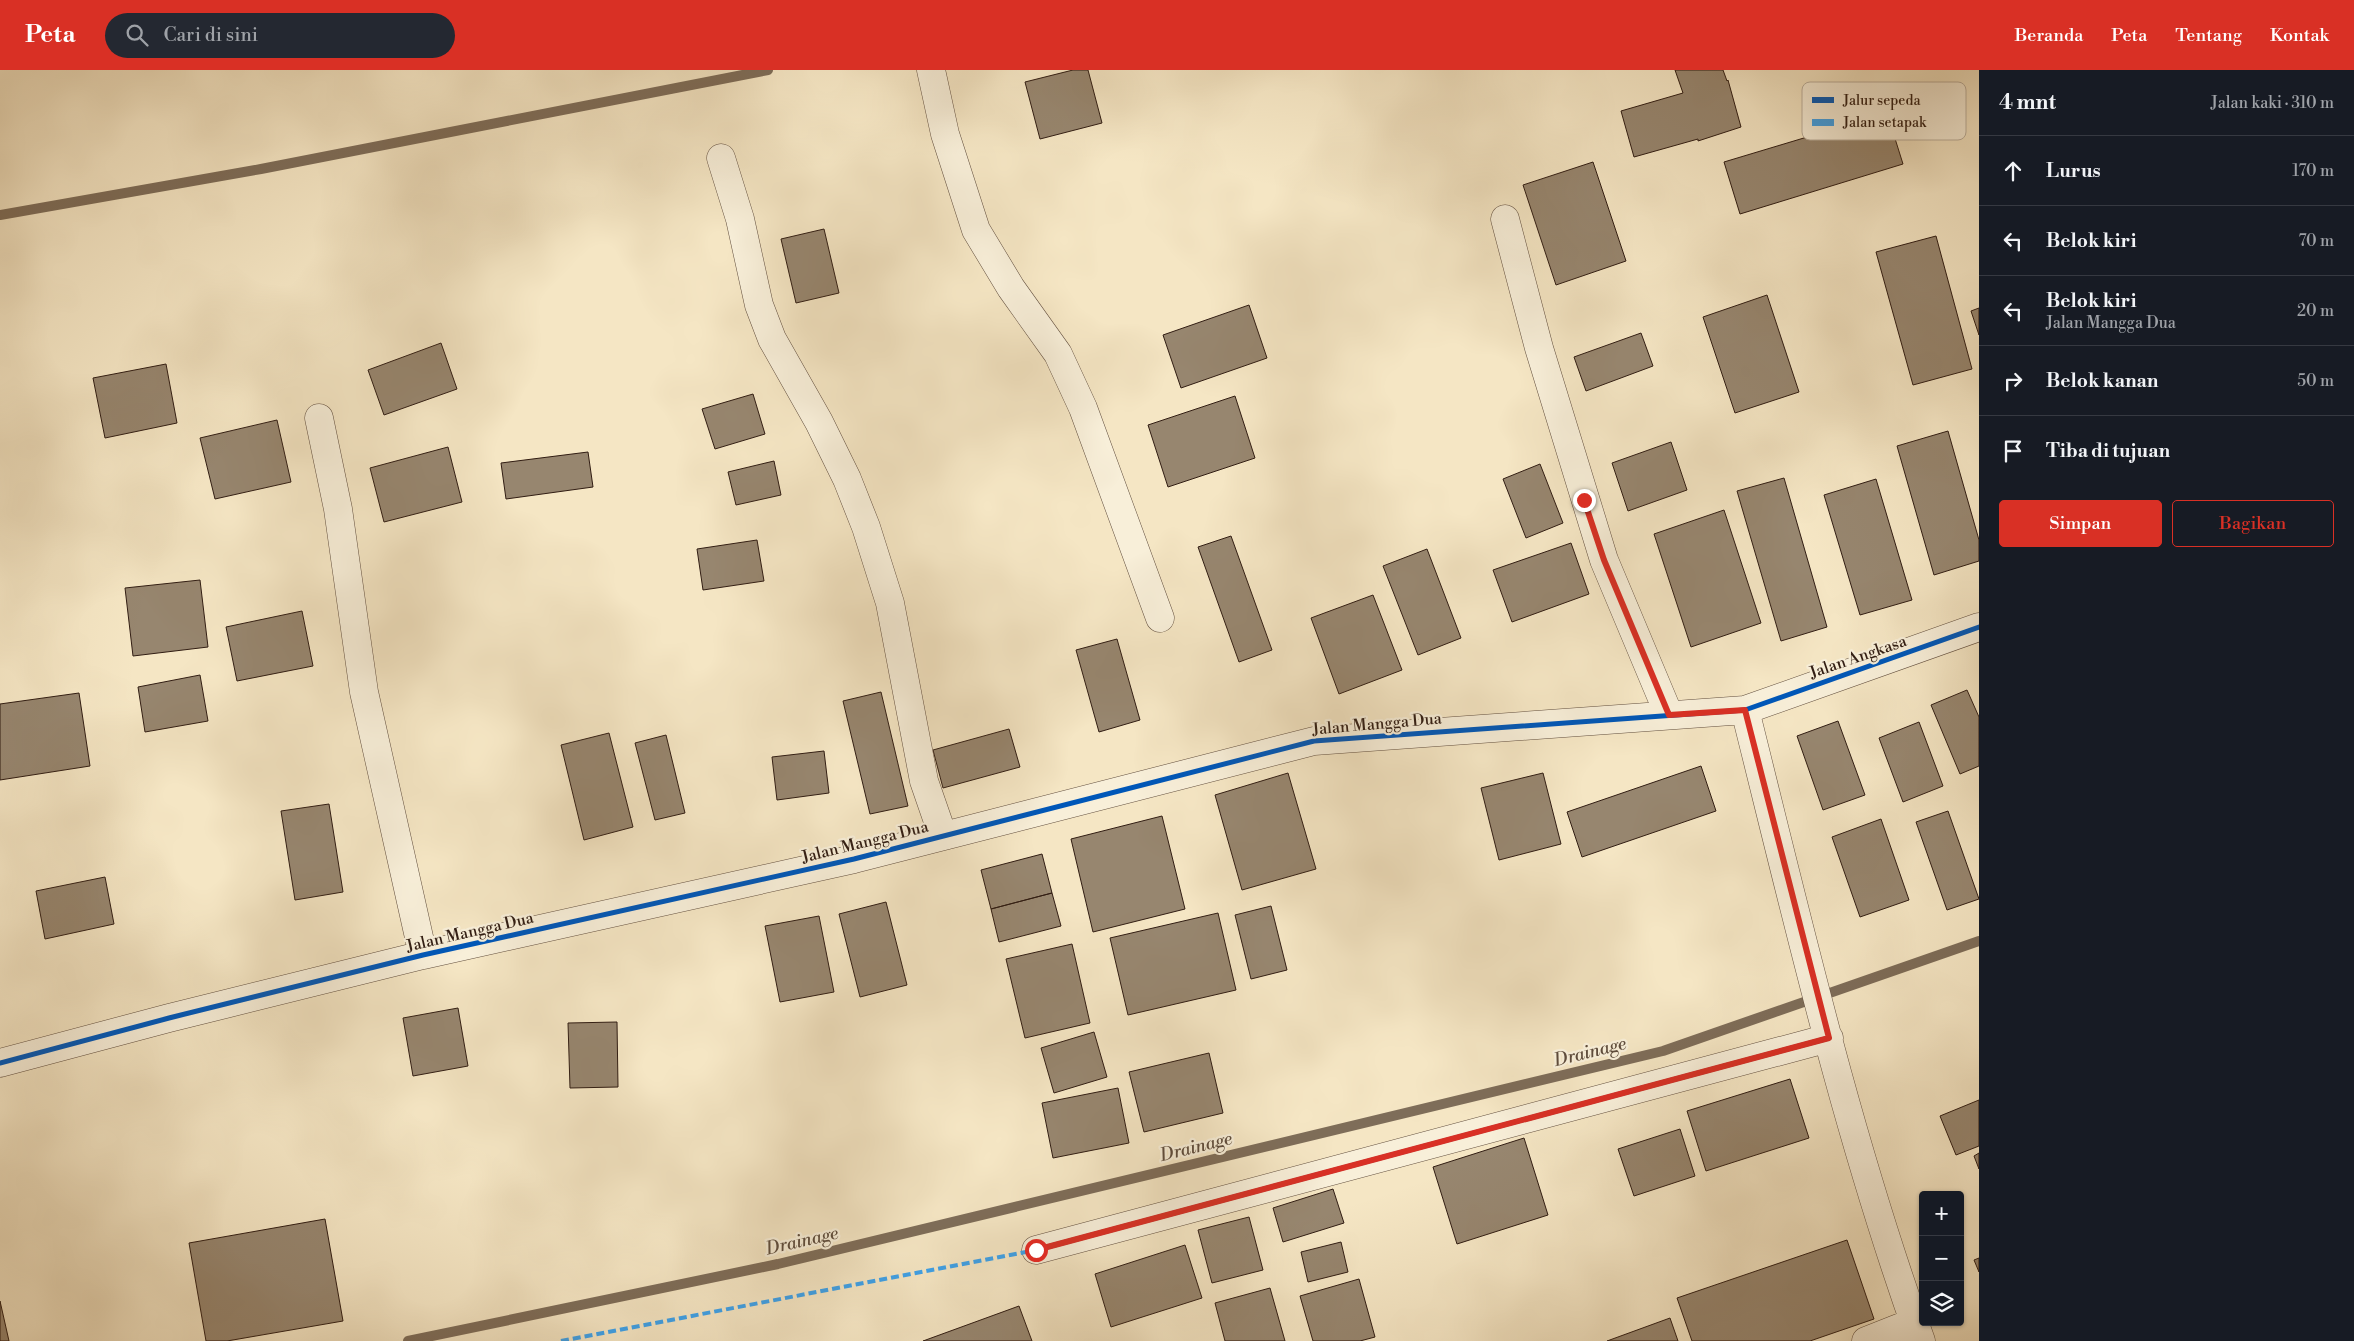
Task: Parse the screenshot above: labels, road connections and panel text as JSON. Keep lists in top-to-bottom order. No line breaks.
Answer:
{"streets":{"street":["Jalan Angkasa","Jalan Mangga Dua"]},"crossings":[["Jalan Angkasa","Jalan Mangga Dua"]],"water":["Drainage"],"legend":["Jalur sepeda","Jalan setapak"],"page":{"header":"Peta","search":"Cari di sini","nav":["Beranda","Peta","Tentang","Kontak"],"heading":["4 mnt","Jalan kaki · 310 m"],"list":[["Lurus","170 m"],["Belok kiri","70 m"],["Belok kiri","Jalan Mangga Dua","20 m"],["Belok kanan","50 m"],"Tiba di tujuan"],"buttons":["Simpan","Bagikan"],"map_buttons":["+","−"]}}
